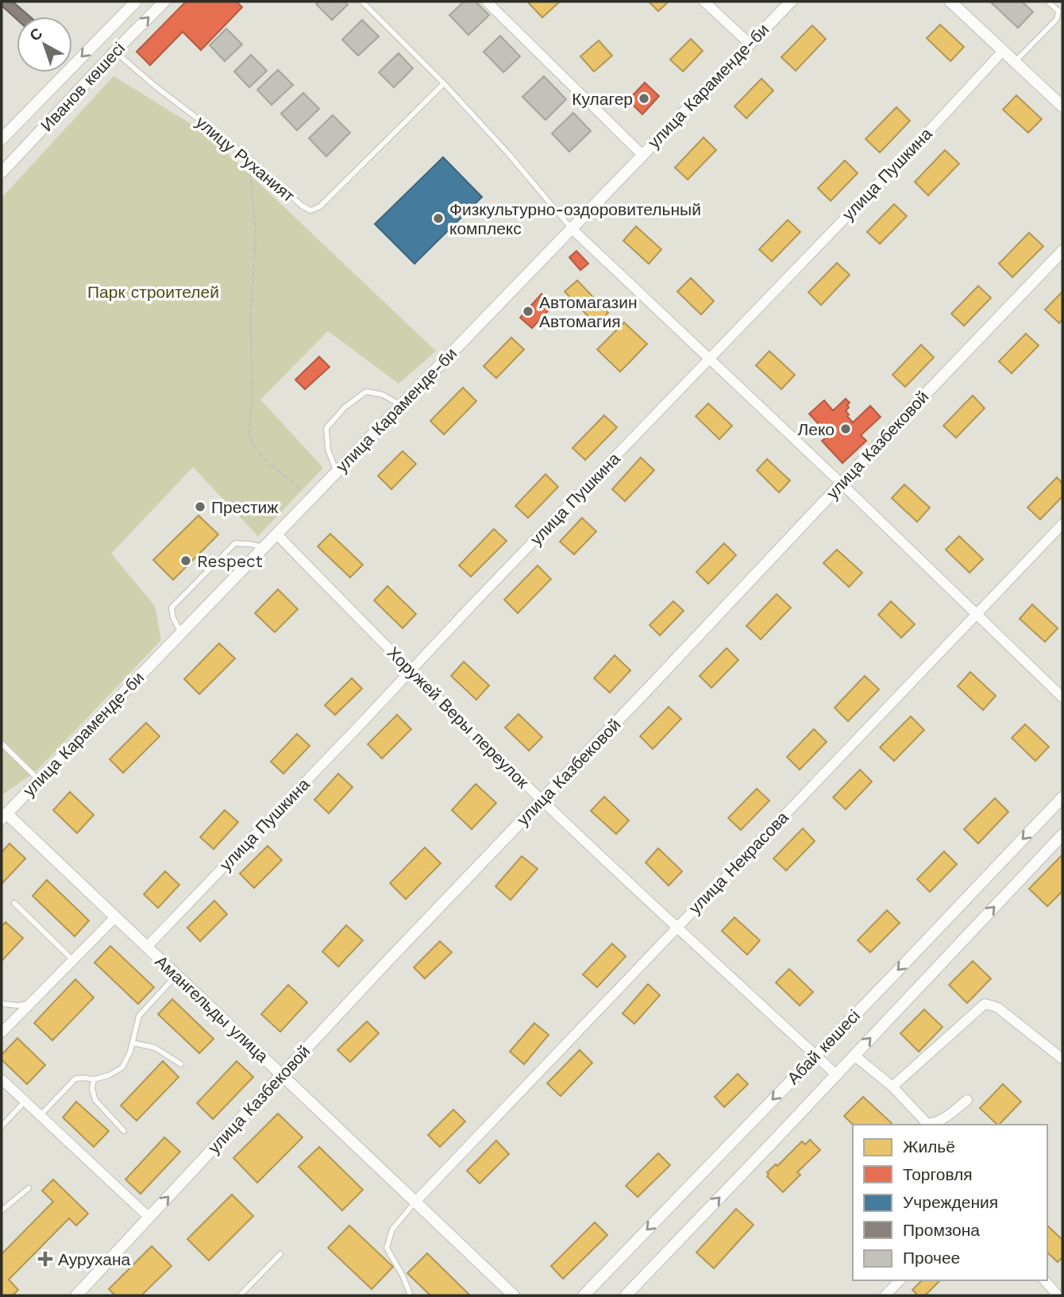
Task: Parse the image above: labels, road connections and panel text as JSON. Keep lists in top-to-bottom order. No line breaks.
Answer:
{"streets":{"street":["улица Караменде-би","Иванов көшесі","улица Пушкина","улица Казбековой","Хоружей Веры переулок","улица Некрасова","Амангельды улица","Абай көшесі"],"lane":["улицу Руханият"]},"crossings":[["улица Караменде-би","Хоружей Веры переулок"],["улица Караменде-би","Амангельды улица"],["Иванов көшесі","улицу Руханият"],["улица Пушкина","Хоружей Веры переулок"],["улица Пушкина","Амангельды улица"],["улица Казбековой","Хоружей Веры переулок"],["улица Казбековой","Амангельды улица"],["Хоружей Веры переулок","улица Некрасова"],["Хоружей Веры переулок","Абай көшесі"],["улица Некрасова","Амангельды улица"]],"parks":["Парк строителей"],"places":{"other":["Кулагер","Физкультурно-оздоровительный комплекс","Автомагазин Автомагия","Леко","Престиж","Respect"],"health":["Аурухана"]},"legend":["Жильё","Торговля","Учреждения","Промзона","Прочее"],"north":"top left"}
